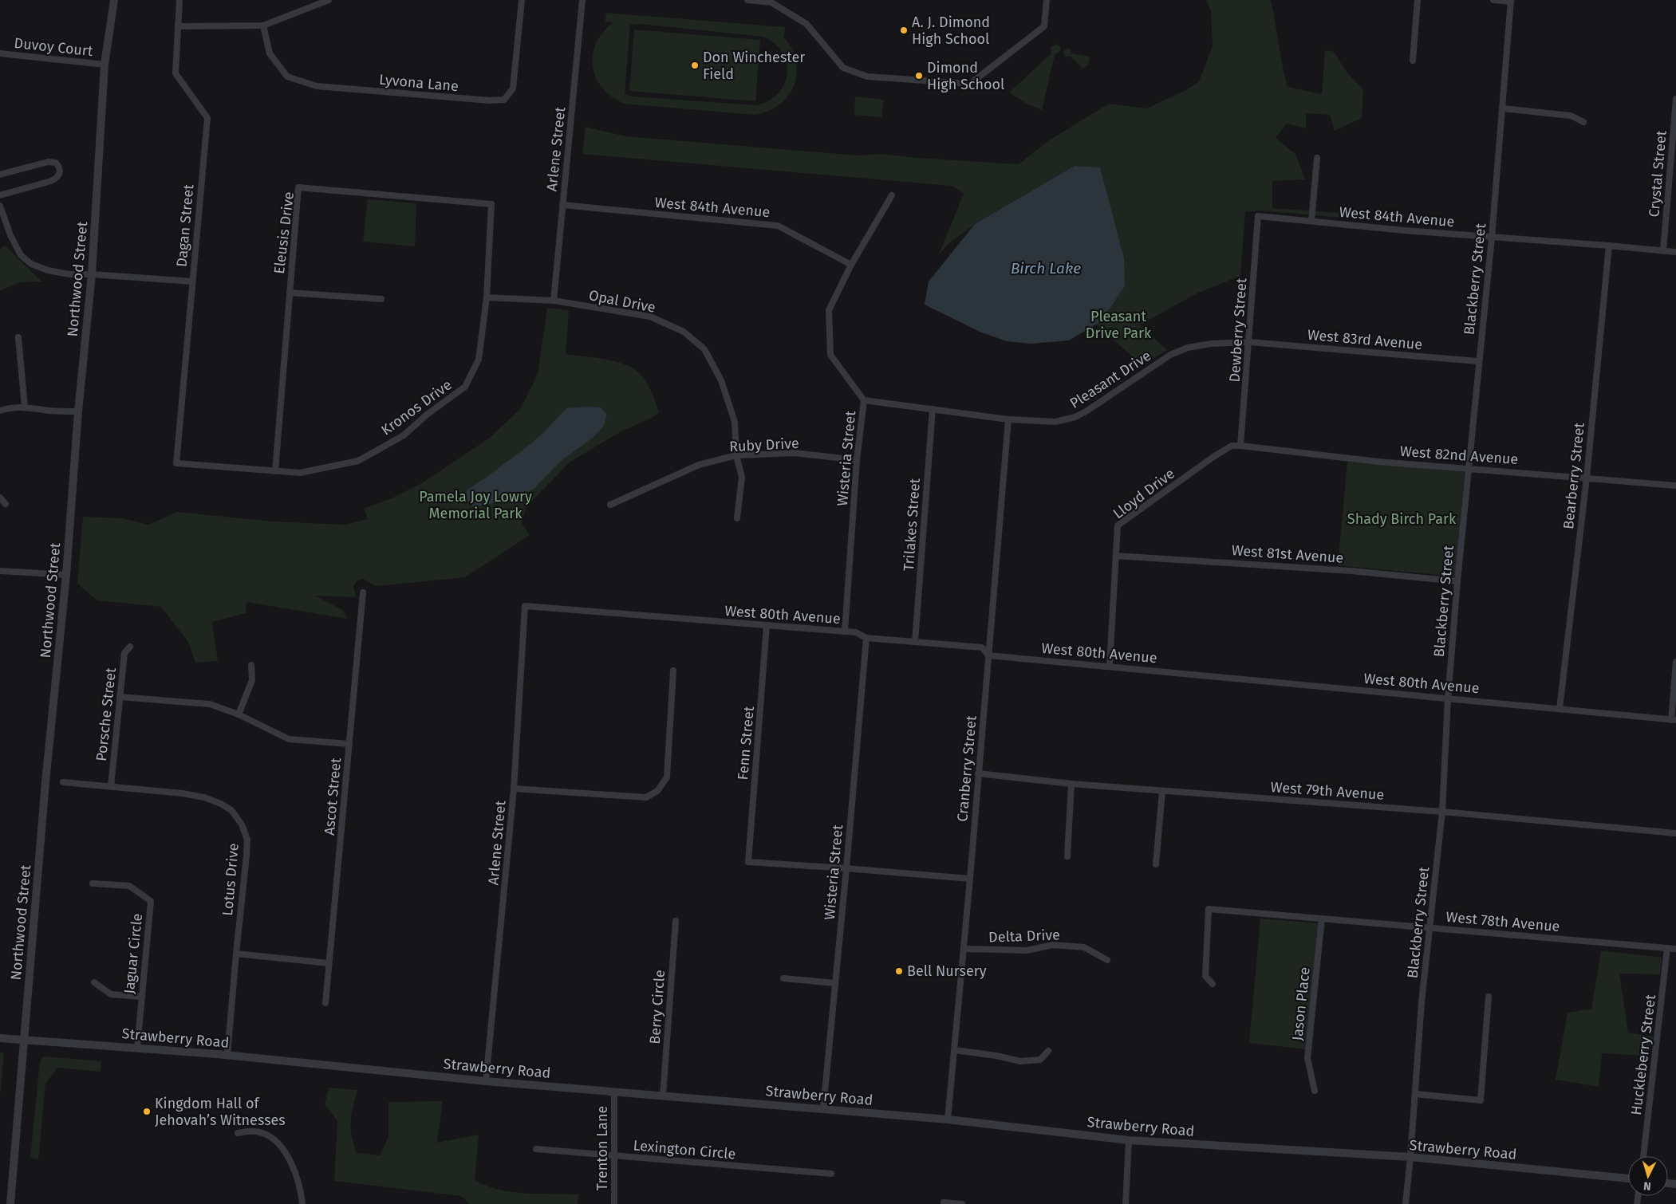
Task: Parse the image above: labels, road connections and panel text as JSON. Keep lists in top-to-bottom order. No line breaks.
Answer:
{"streets":{"street":["Duvoy Court","Lyvona Lane","Arlene Street","Crystal Street","West 84th Avenue","Dagan Street","Eleusis Drive","Northwood Street","Blackberry Street","Opal Drive","Dewberry Street","West 83rd Avenue","Pleasant Drive","Kronos Drive","Ruby Drive","West 82nd Avenue","Wisteria Street","Bearberry Street","Lloyd Drive","Trilakes Street","West 81st Avenue","West 80th Avenue","Porsche Street","Fenn Street","Cranberry Street","West 79th Avenue","Ascot Street","Lotus Drive","West 78th Avenue","Delta Drive","Jaguar Circle","Jason Place","Berry Circle","Strawberry Road","Huckleberry Street","Trenton Lane","Lexington Circle"]},"crossings":[["Duvoy Court","Northwood Street"],["Arlene Street","West 84th Avenue"],["Arlene Street","Opal Drive"],["Arlene Street","West 80th Avenue"],["Arlene Street","Strawberry Road"],["Crystal Street","West 84th Avenue"],["West 84th Avenue","Blackberry Street"],["West 84th Avenue","Dewberry Street"],["West 84th Avenue","Wisteria Street"],["West 84th Avenue","Bearberry Street"],["Dagan Street","Kronos Drive"],["Eleusis Drive","Kronos Drive"],["Northwood Street","Strawberry Road"],["Blackberry Street","West 83rd Avenue"],["Blackberry Street","West 82nd Avenue"],["Blackberry Street","West 81st Avenue"],["Blackberry Street","West 80th Avenue"],["Blackberry Street","West 79th Avenue"],["Blackberry Street","West 78th Avenue"],["Blackberry Street","Strawberry Road"],["Opal Drive","Kronos Drive"],["Opal Drive","Ruby Drive"],["Dewberry Street","West 83rd Avenue"],["Dewberry Street","Pleasant Drive"],["Dewberry Street","West 82nd Avenue"],["Dewberry Street","Lloyd Drive"],["West 83rd Avenue","Pleasant Drive"],["Pleasant Drive","Wisteria Street"],["Pleasant Drive","Trilakes Street"],["Pleasant Drive","Cranberry Street"],["Ruby Drive","Wisteria Street"],["West 82nd Avenue","Bearberry Street"],["West 82nd Avenue","Lloyd Drive"],["Wisteria Street","West 80th Avenue"],["Wisteria Street","Fenn Street"],["Wisteria Street","Strawberry Road"],["Bearberry Street","West 80th Avenue"],["Lloyd Drive","West 81st Avenue"],["Lloyd Drive","West 80th Avenue"],["Trilakes Street","West 80th Avenue"],["West 80th Avenue","Fenn Street"],["West 80th Avenue","Cranberry Street"],["Porsche Street","Lotus Drive"],["Cranberry Street","West 79th Avenue"],["Cranberry Street","Delta Drive"],["Cranberry Street","Strawberry Road"],["Lotus Drive","Strawberry Road"],["West 78th Avenue","Jason Place"],["West 78th Avenue","Huckleberry Street"],["Jaguar Circle","Strawberry Road"],["Berry Circle","Strawberry Road"],["Strawberry Road","Trenton Lane"],["Trenton Lane","Lexington Circle"]],"water":["Birch Lake"],"parks":["Pleasant Drive Park","Pamela Joy Lowry Memorial Park","Shady Birch Park"],"places":["A. J. Dimond High School","Don Winchester Field","Dimond High School","Bell Nursery","Kingdom Hall of Jehovah’s Witnesses"],"north":"bottom"}
